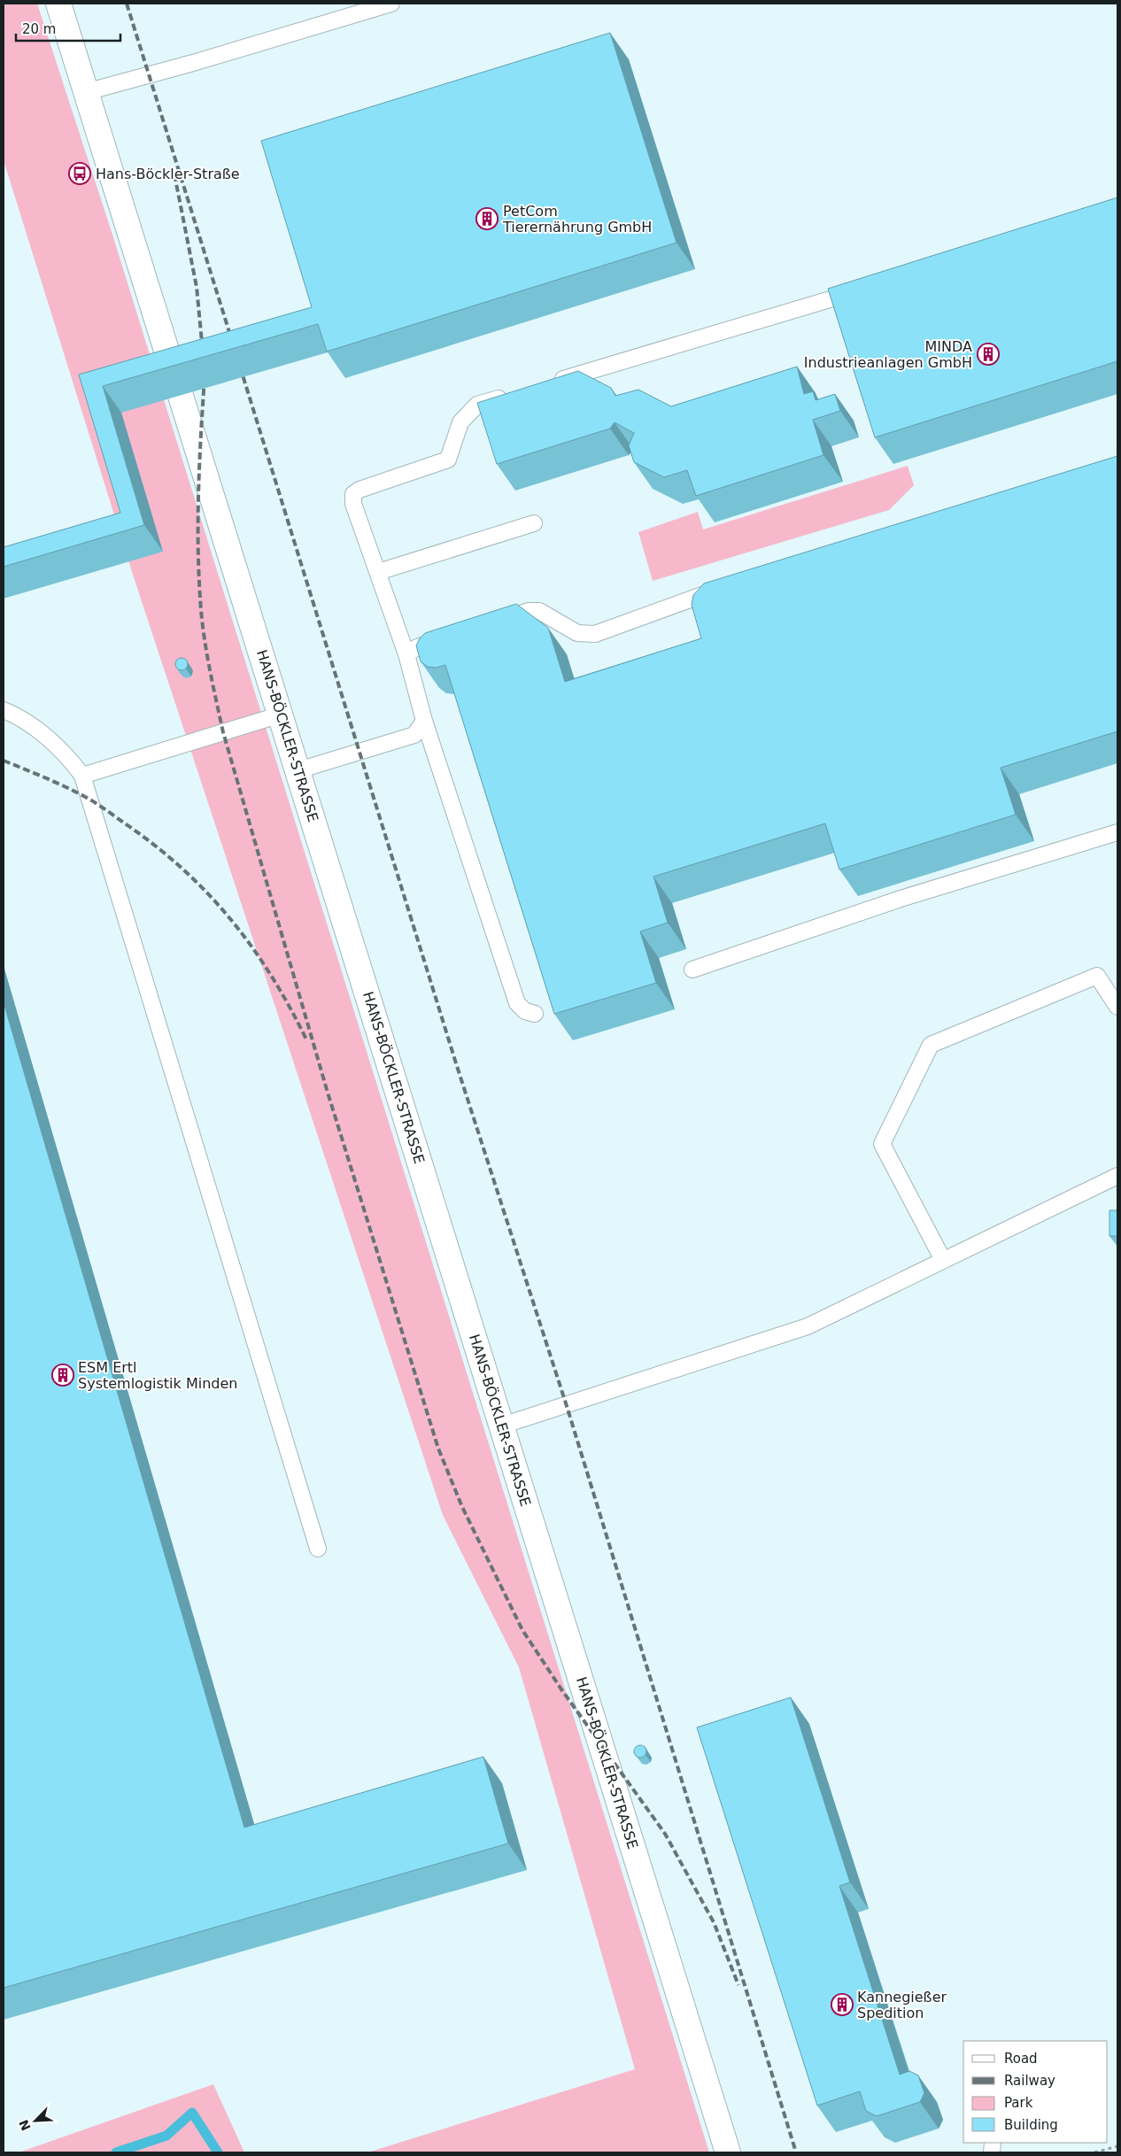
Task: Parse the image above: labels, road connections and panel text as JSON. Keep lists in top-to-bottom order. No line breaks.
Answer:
{"streets":{"street":["HANS-BÖCKLER-STRASSE"]},"places":{"bus stop":["Hans-Böckler-Straße"],"building":["PetCom Tierernährung GmbH","MINDA Industrieanlagen GmbH","ESM Ertl Systemlogistik Minden","Kannegießer Spedition"]},"legend":["Road","Railway","Park","Building"],"scale_bar":"20 m","north":"bottom left"}
